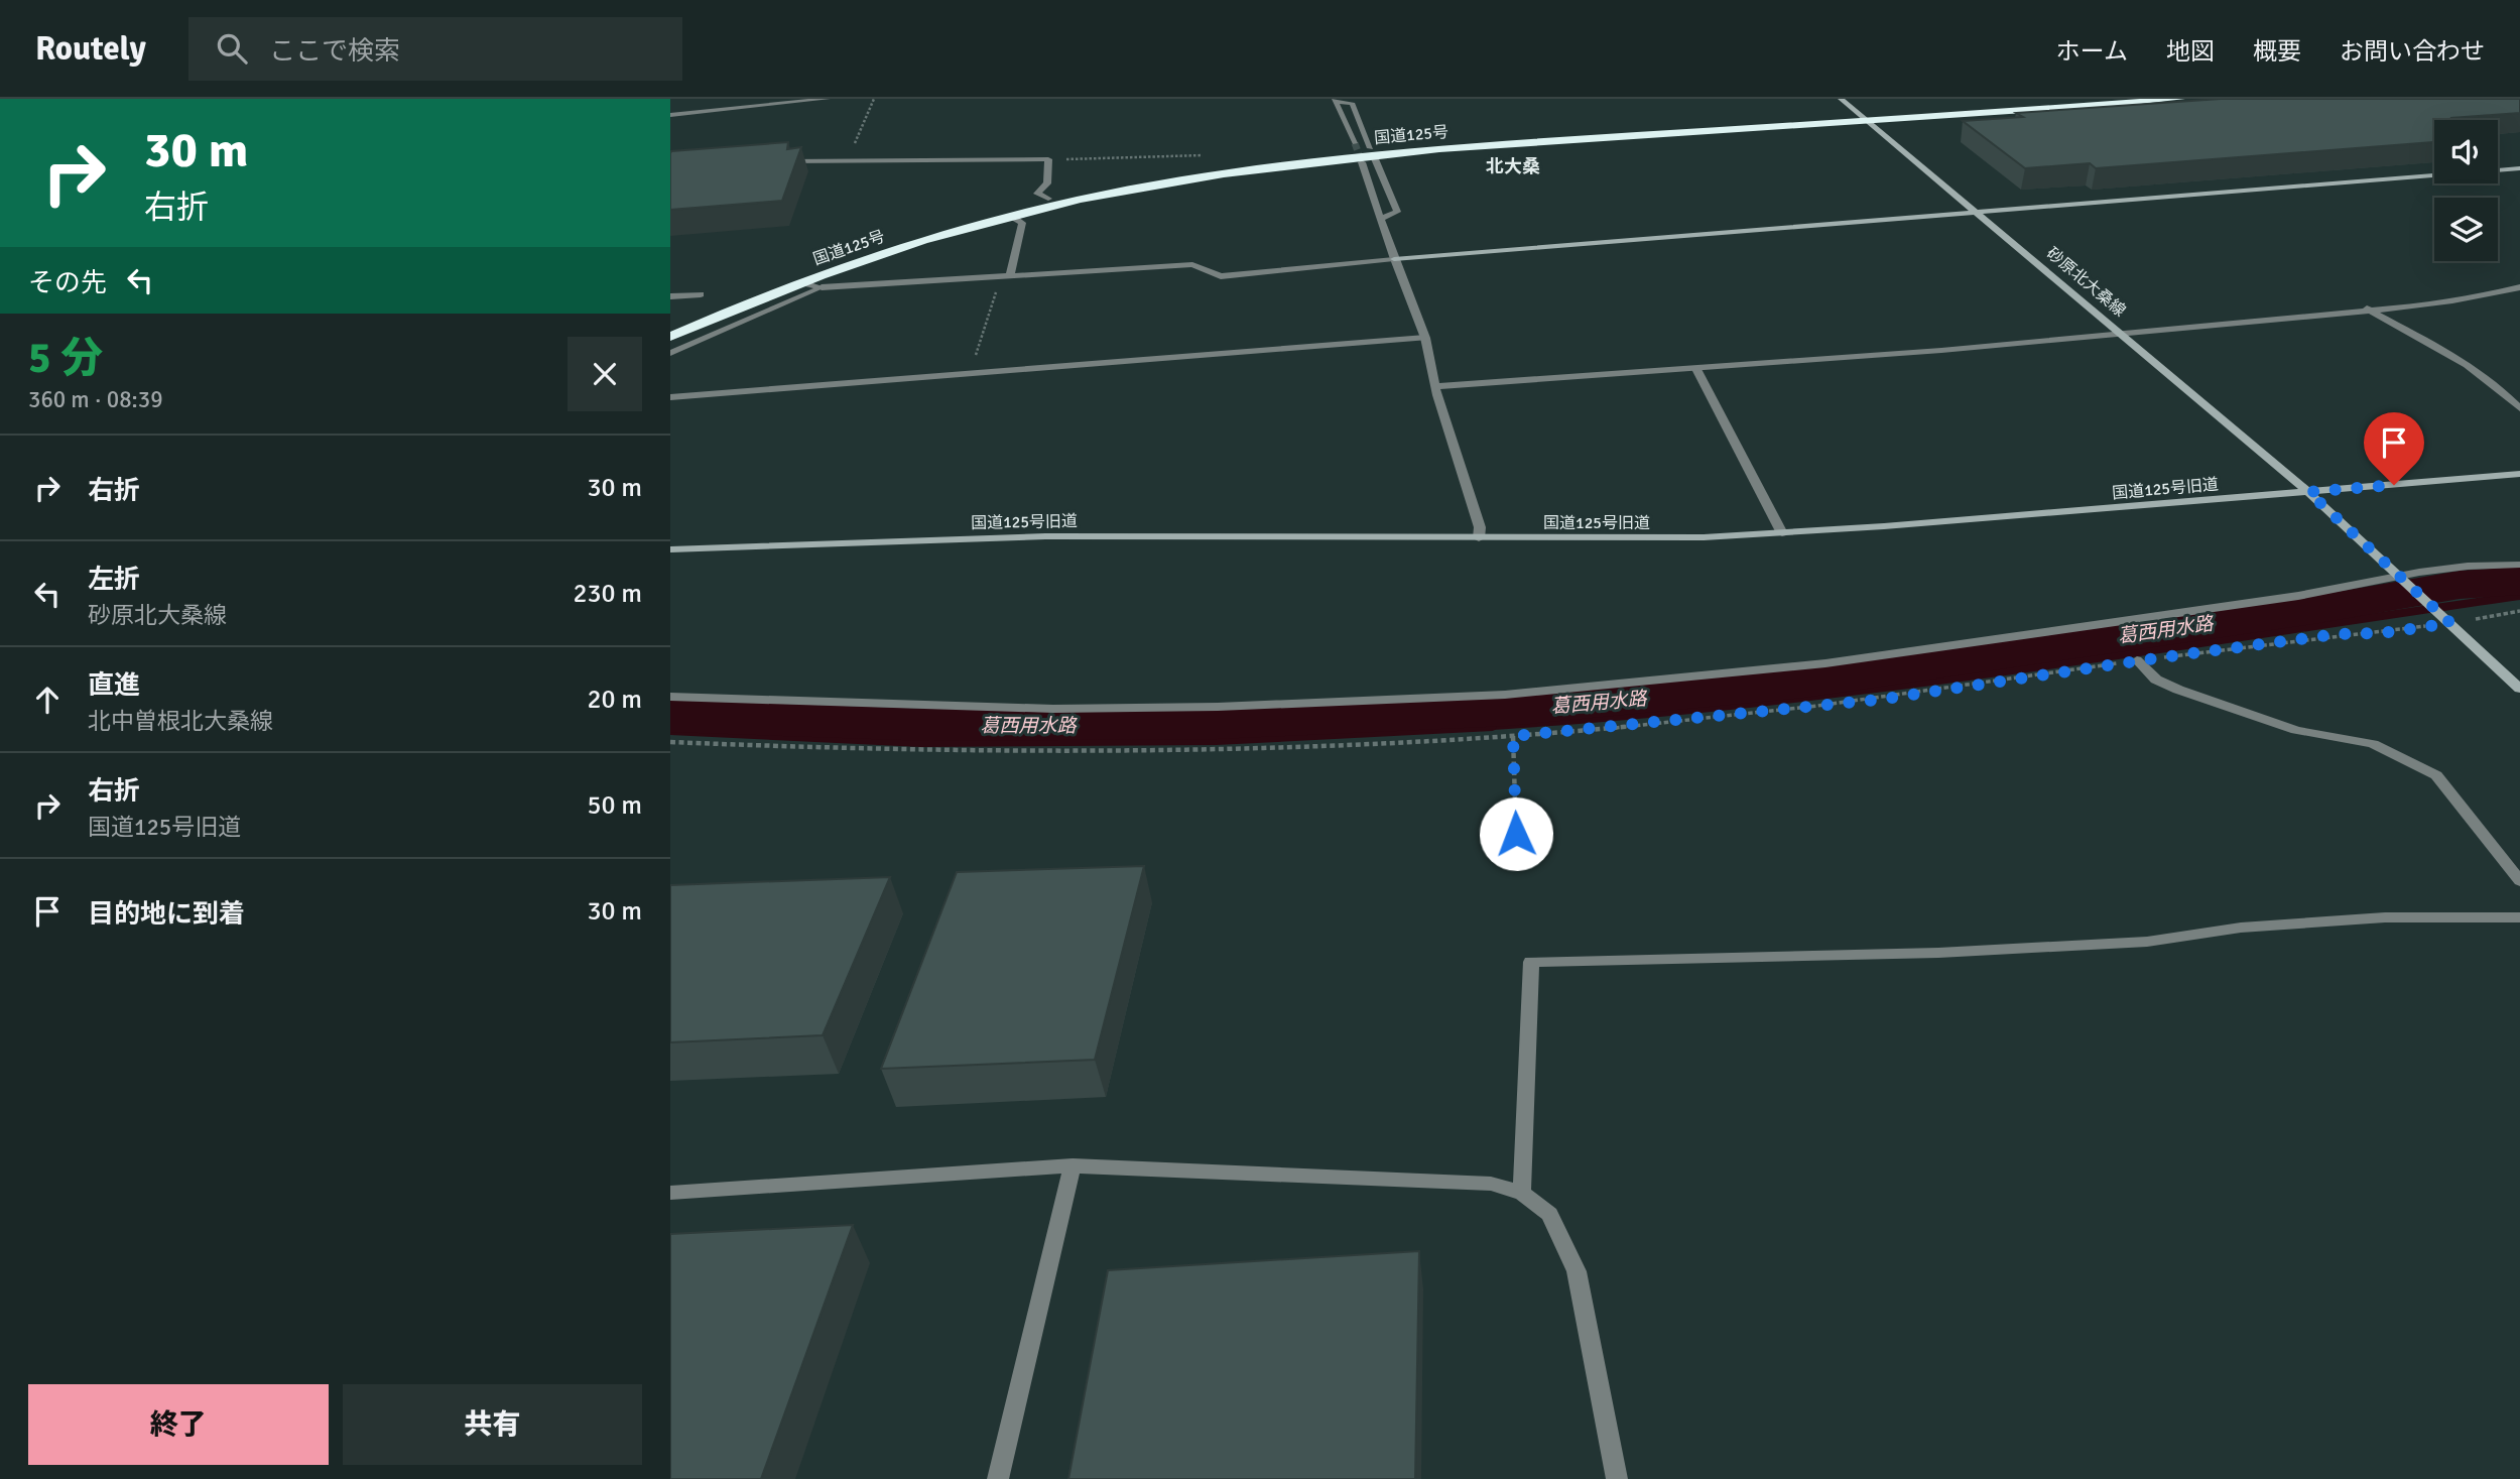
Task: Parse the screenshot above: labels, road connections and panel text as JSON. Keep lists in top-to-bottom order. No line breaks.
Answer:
{"streets":{"highway":["国道125号"],"street":["砂原北大桑線","国道125号旧道"]},"crossings":[["国道125号","砂原北大桑線"],["砂原北大桑線","国道125号旧道"]],"districts":["北大桑"],"water":["葛西用水路"],"page":{"header":"Routely","search":"ここで検索","nav":["ホーム","地図","概要","お問い合わせ"],"turn":["30 m","右折"],"then":"その先","heading":["5 分","360 m · 08:39"],"list":[{"name":"右折","value":"30 m"},{"name":"左折","note":"砂原北大桑線","value":"230 m"},{"name":"直進","note":"北中曽根北大桑線","value":"20 m"},{"name":"右折","note":"国道125号旧道","value":"50 m"},{"name":"目的地に到着","value":"30 m"}],"buttons":["終了","共有"]}}
